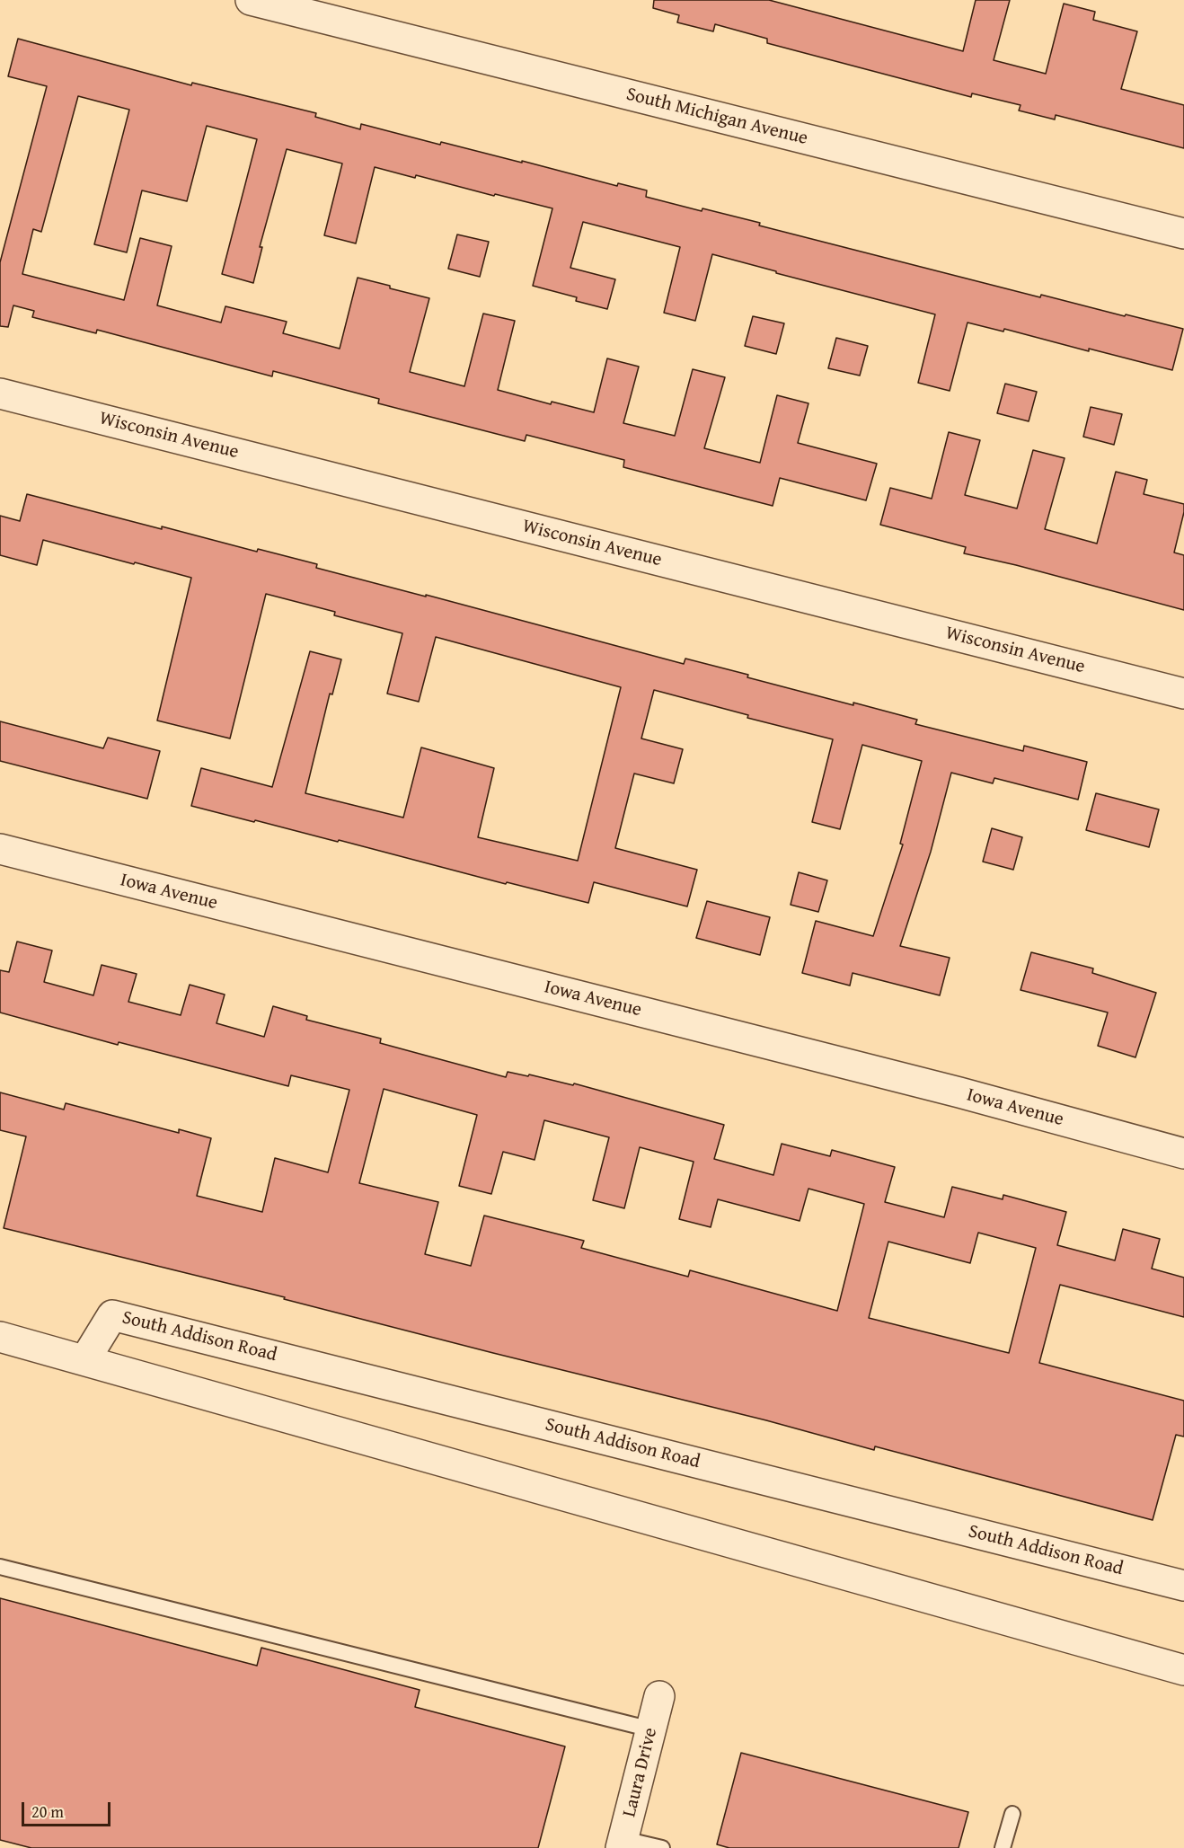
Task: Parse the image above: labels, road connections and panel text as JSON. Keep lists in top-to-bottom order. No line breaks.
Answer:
{"streets":{"street":["South Michigan Avenue","Wisconsin Avenue","Iowa Avenue","South Addison Road","Laura Drive"]},"scale_bar":"20 m"}
